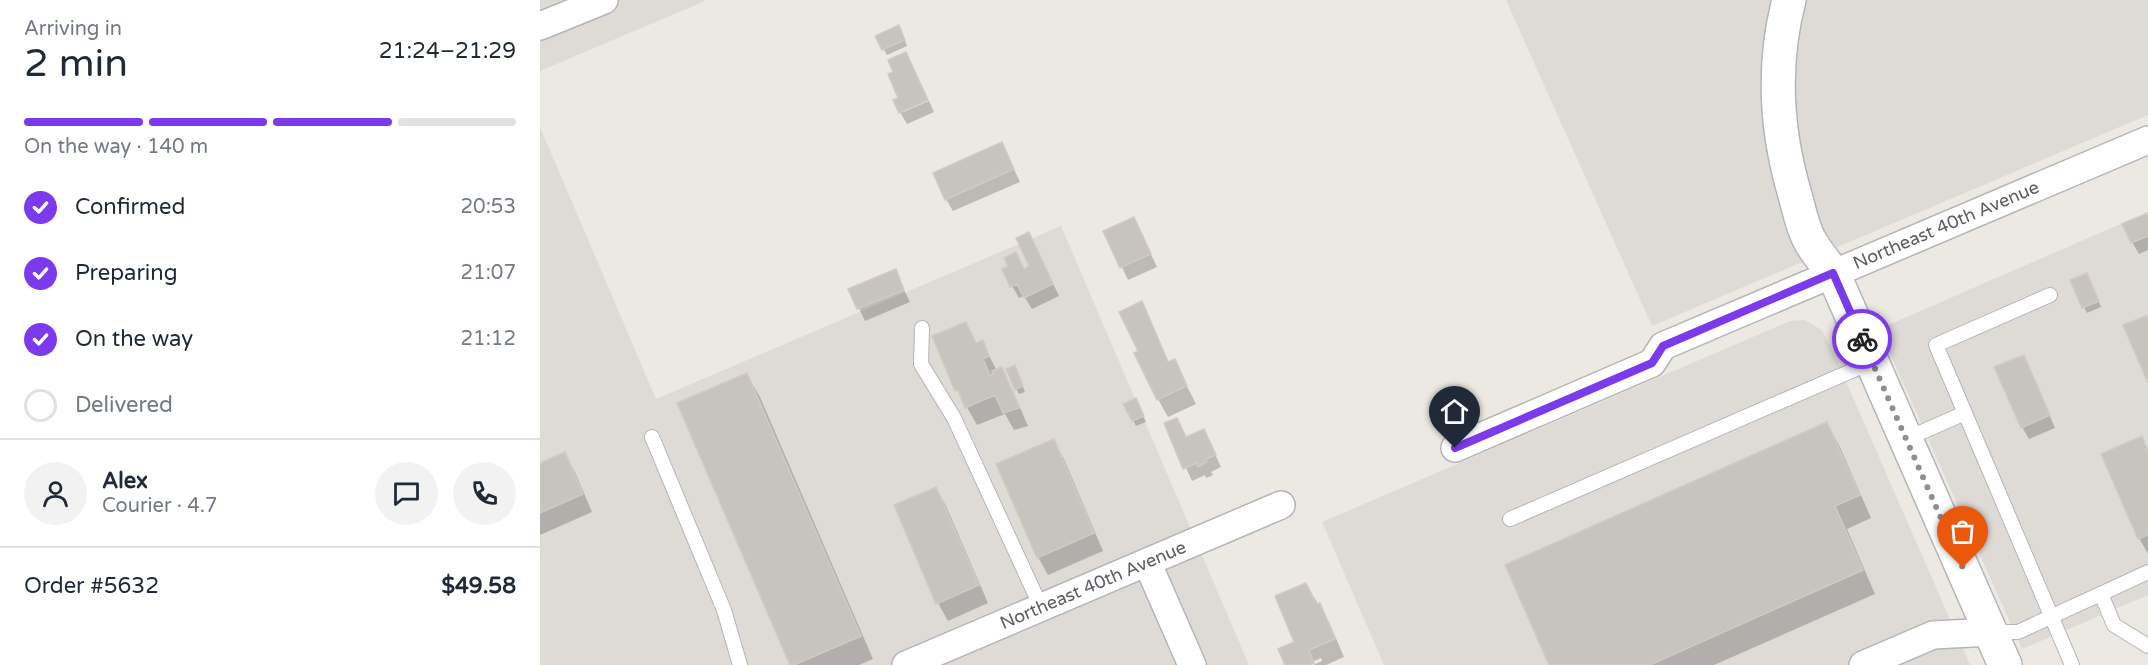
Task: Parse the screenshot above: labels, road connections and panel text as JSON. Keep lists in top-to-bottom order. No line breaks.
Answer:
{"streets":{"street":["Northeast 40th Avenue"]},"page":{"heading":["2 min","Arriving in","21:24–21:29"],"panel":["Alex","Courier · 4.7","Order #5632","$49.58"],"bar":"On the way · 140 m","list":[["Confirmed","20:53"],["Preparing","21:07"],["On the way","21:12"],"Delivered"]}}
